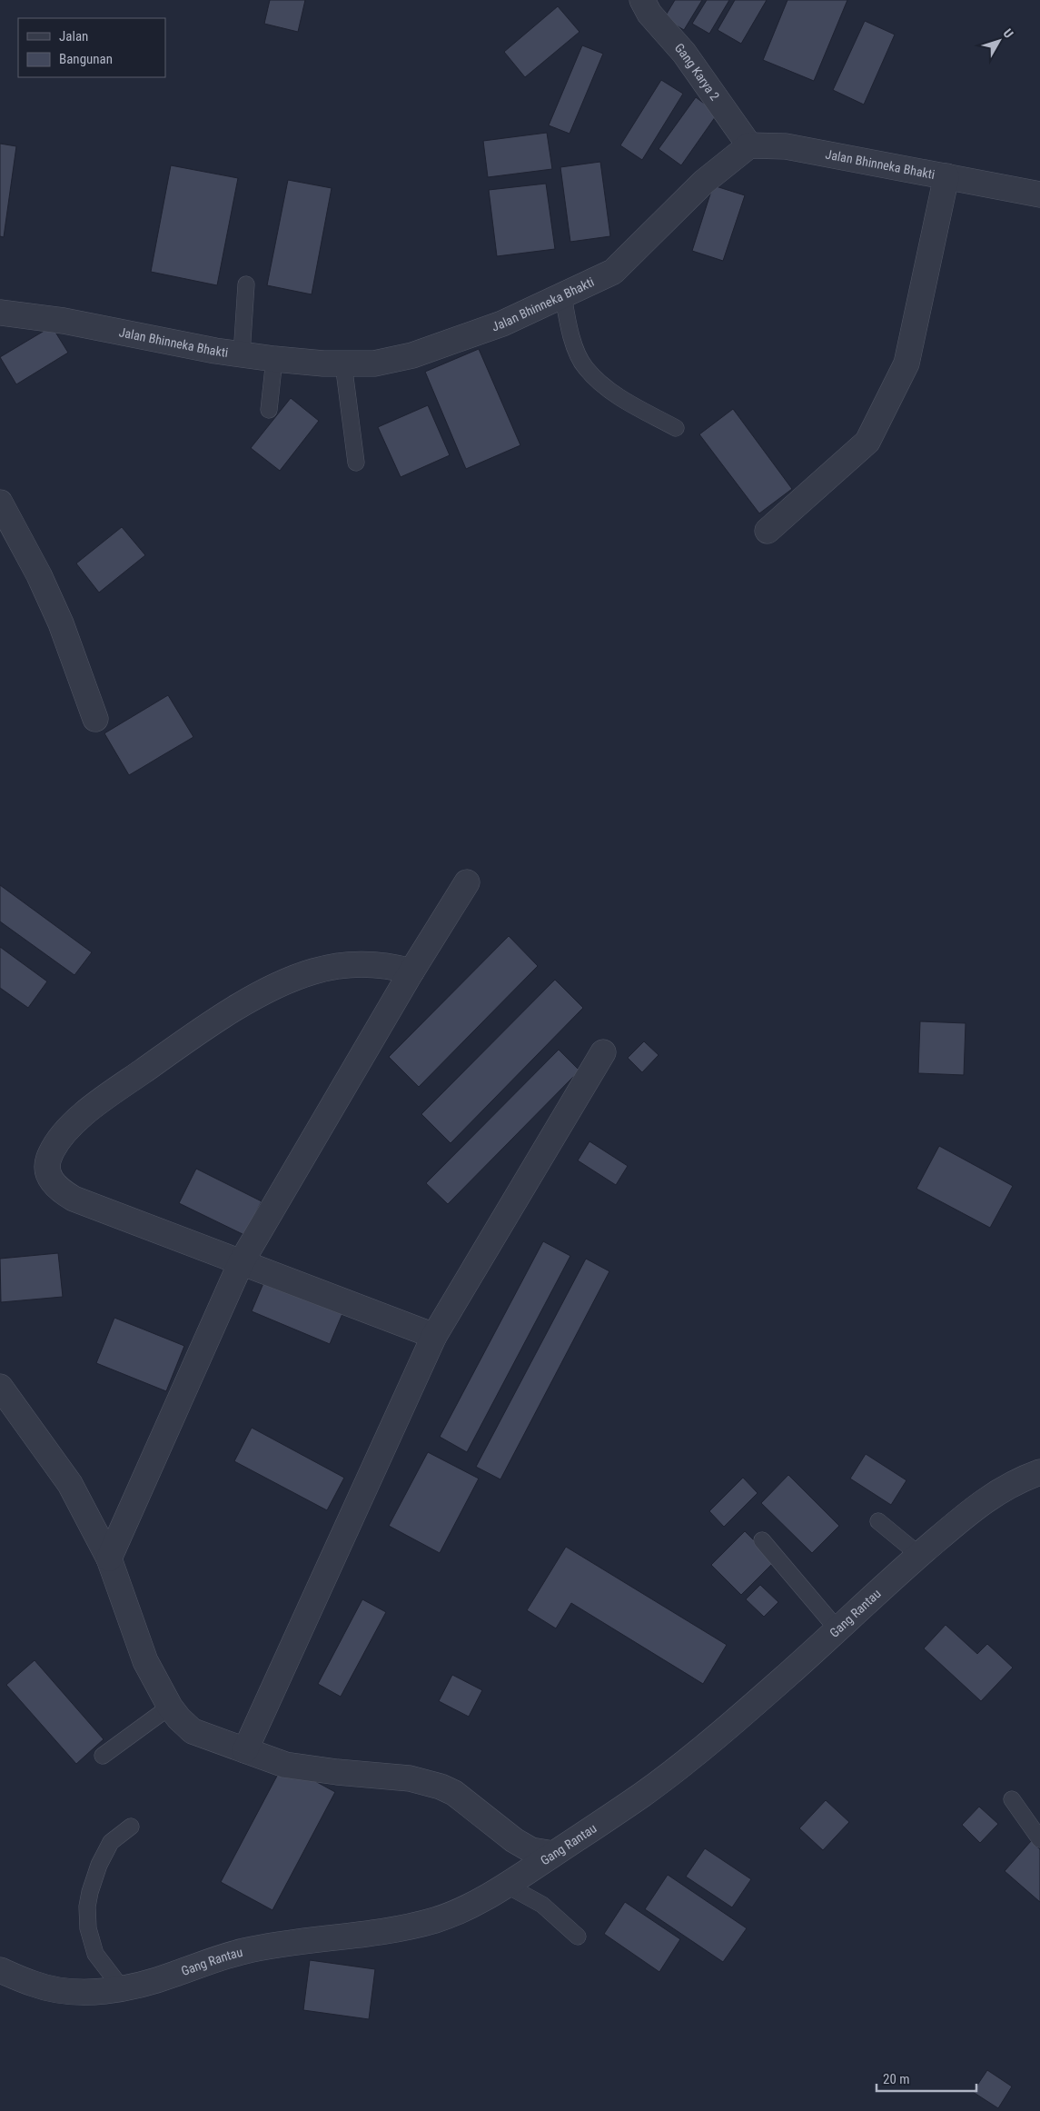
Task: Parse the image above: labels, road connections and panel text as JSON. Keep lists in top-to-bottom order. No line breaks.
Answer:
{"streets":{"street":["Gang Karya 2","Jalan Bhinneka Bhakti","Gang Rantau"]},"crossings":[["Gang Karya 2","Jalan Bhinneka Bhakti"]],"legend":["Jalan","Bangunan"],"scale_bar":"20 m","north":"top right"}
